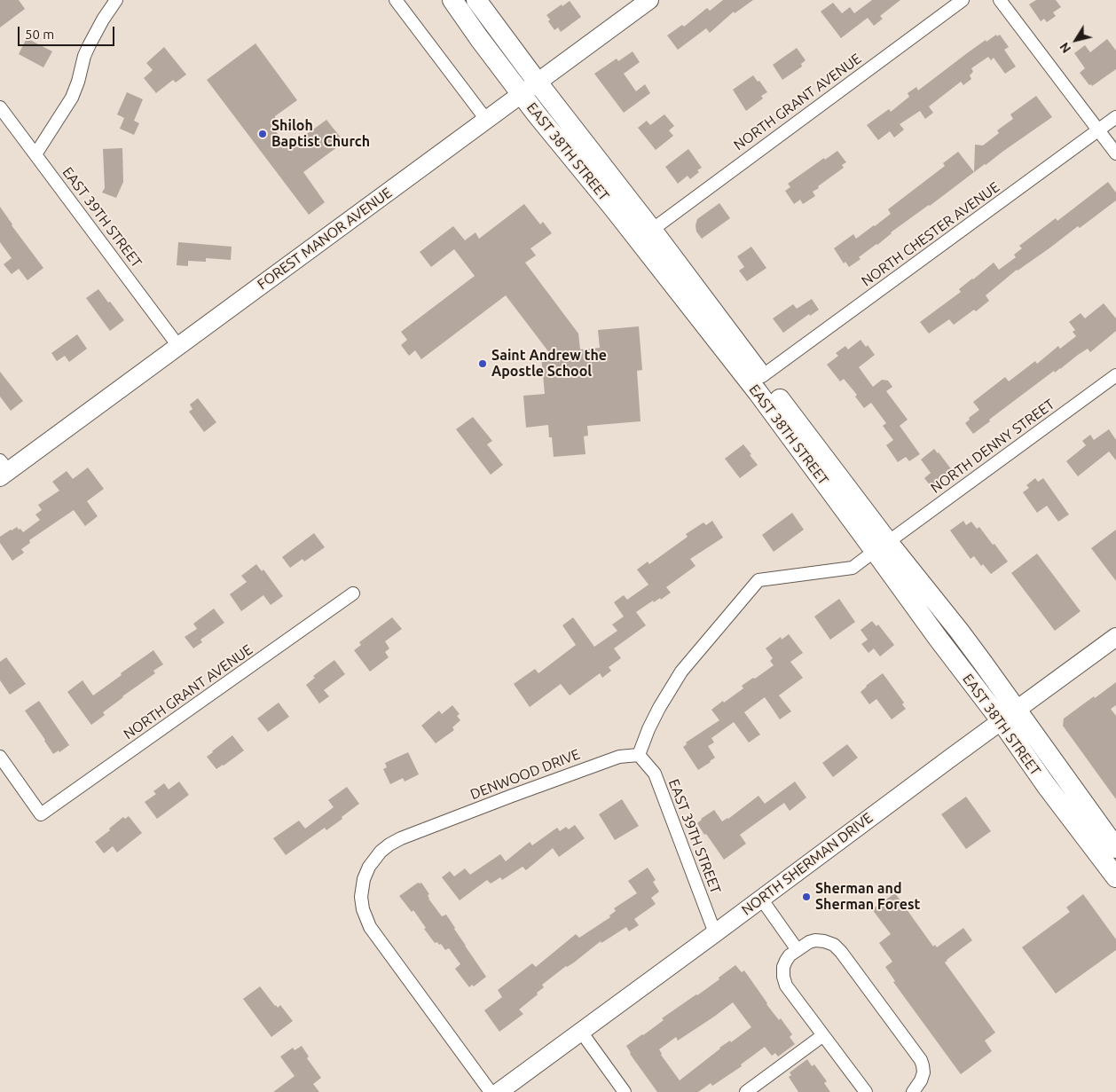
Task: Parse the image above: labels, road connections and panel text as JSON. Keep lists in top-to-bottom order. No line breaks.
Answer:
{"streets":{"main road":["EAST 38TH STREET"],"street":["NORTH GRANT AVENUE","EAST 39TH STREET","NORTH CHESTER AVENUE","FOREST MANOR AVENUE","NORTH DENNY STREET","DENWOOD DRIVE","NORTH SHERMAN DRIVE"]},"crossings":[["NORTH GRANT AVENUE","EAST 38TH STREET"],["EAST 38TH STREET","NORTH CHESTER AVENUE"],["EAST 38TH STREET","FOREST MANOR AVENUE"],["EAST 38TH STREET","NORTH DENNY STREET"],["EAST 38TH STREET","NORTH SHERMAN DRIVE"],["EAST 39TH STREET","FOREST MANOR AVENUE"],["EAST 39TH STREET","DENWOOD DRIVE"],["EAST 39TH STREET","NORTH SHERMAN DRIVE"]],"places":["Shiloh Baptist Church","Saint Andrew the Apostle School","Sherman and Sherman Forest"],"scale_bar":"50 m","north":"bottom left"}
